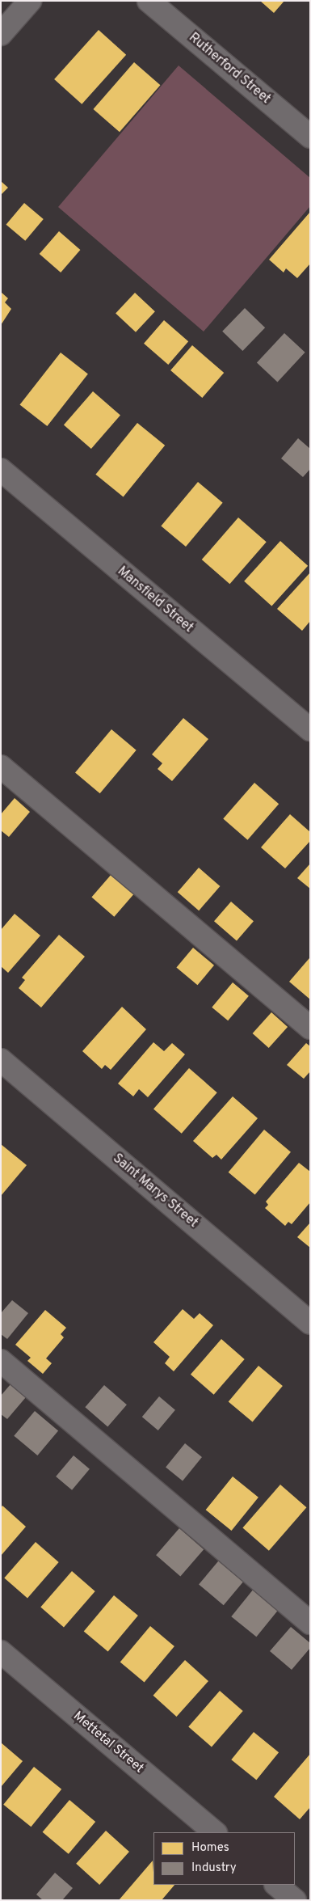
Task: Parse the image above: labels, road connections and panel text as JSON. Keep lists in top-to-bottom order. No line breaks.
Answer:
{"streets":{"street":["Rutherford Street","Mansfield Street","Saint Marys Street","Mettetal Street"]},"legend":["Homes","Industry"]}
